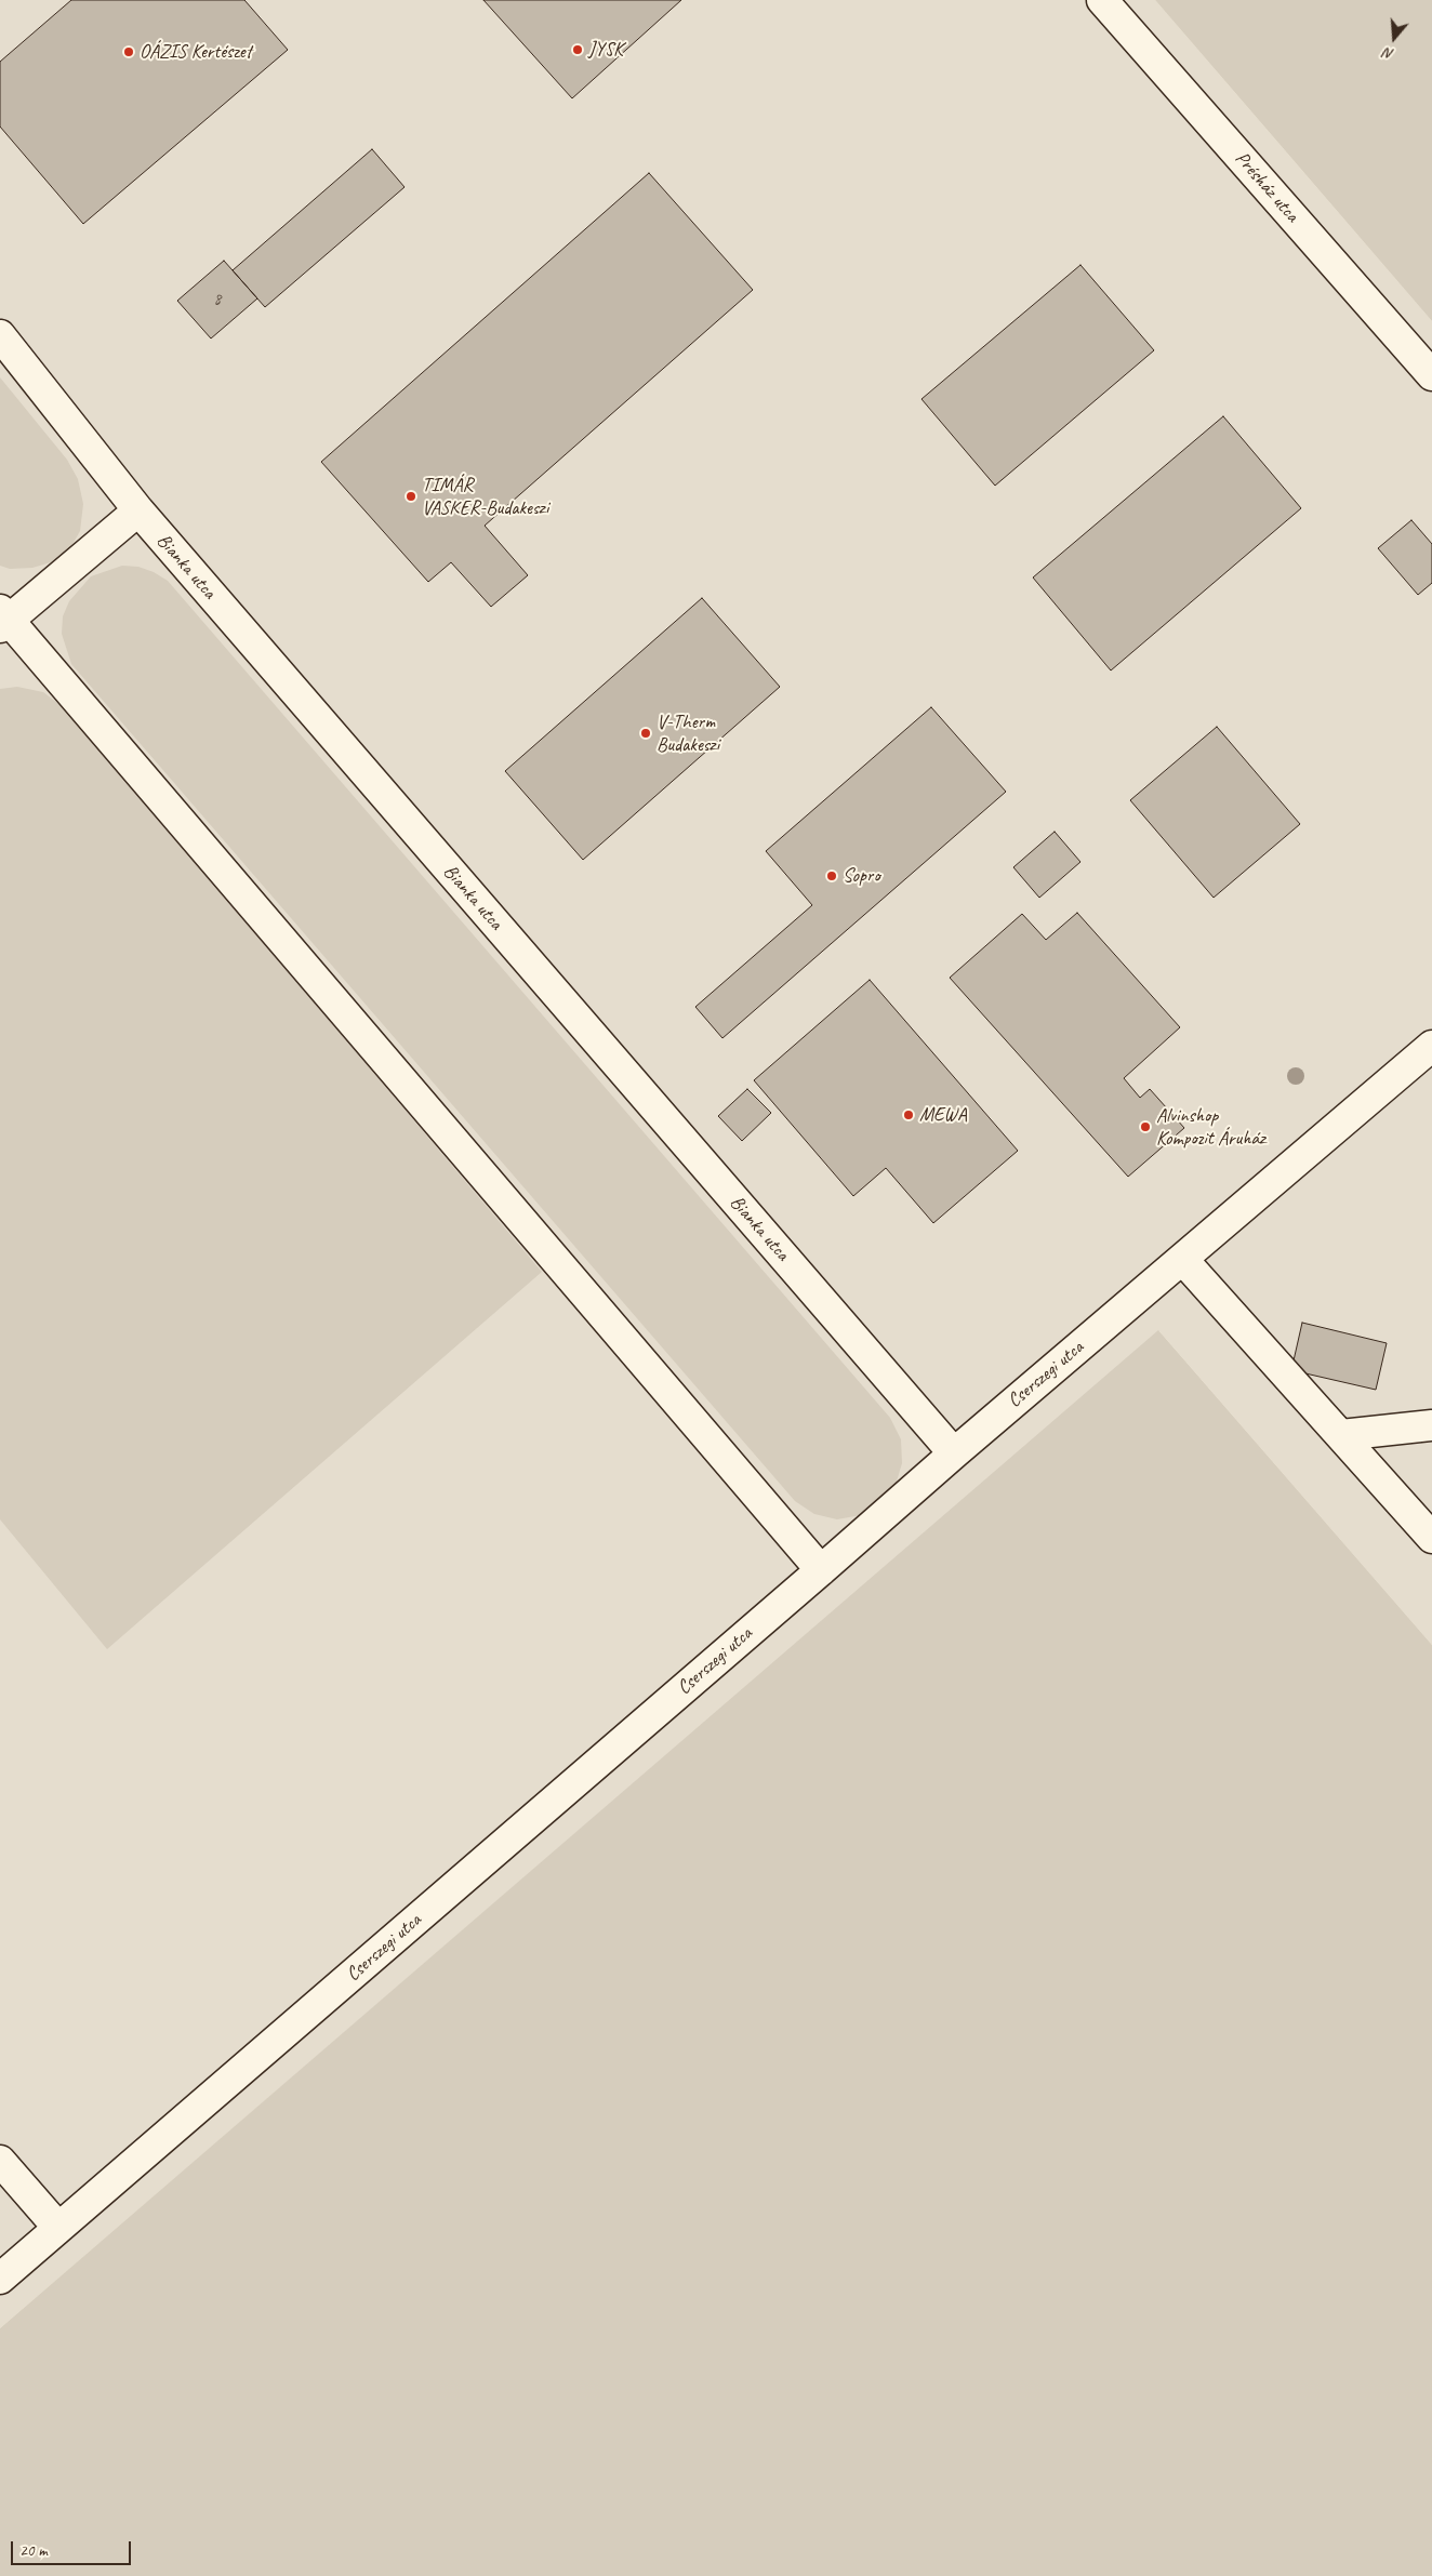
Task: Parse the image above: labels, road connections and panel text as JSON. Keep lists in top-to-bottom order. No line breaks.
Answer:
{"streets":{"street":["Présház utca","Bianka utca","Cserszegi utca"]},"crossings":[["Bianka utca","Cserszegi utca"]],"places":["JYSK","OÁZIS Kertészet","TIMÁR VASKER-Budakeszi","V-Therm Budakeszi","Sopro","MEWA","Alvinshop Kompozit Áruház"],"house_numbers":["8"],"scale_bar":"20 m","north":"bottom"}
